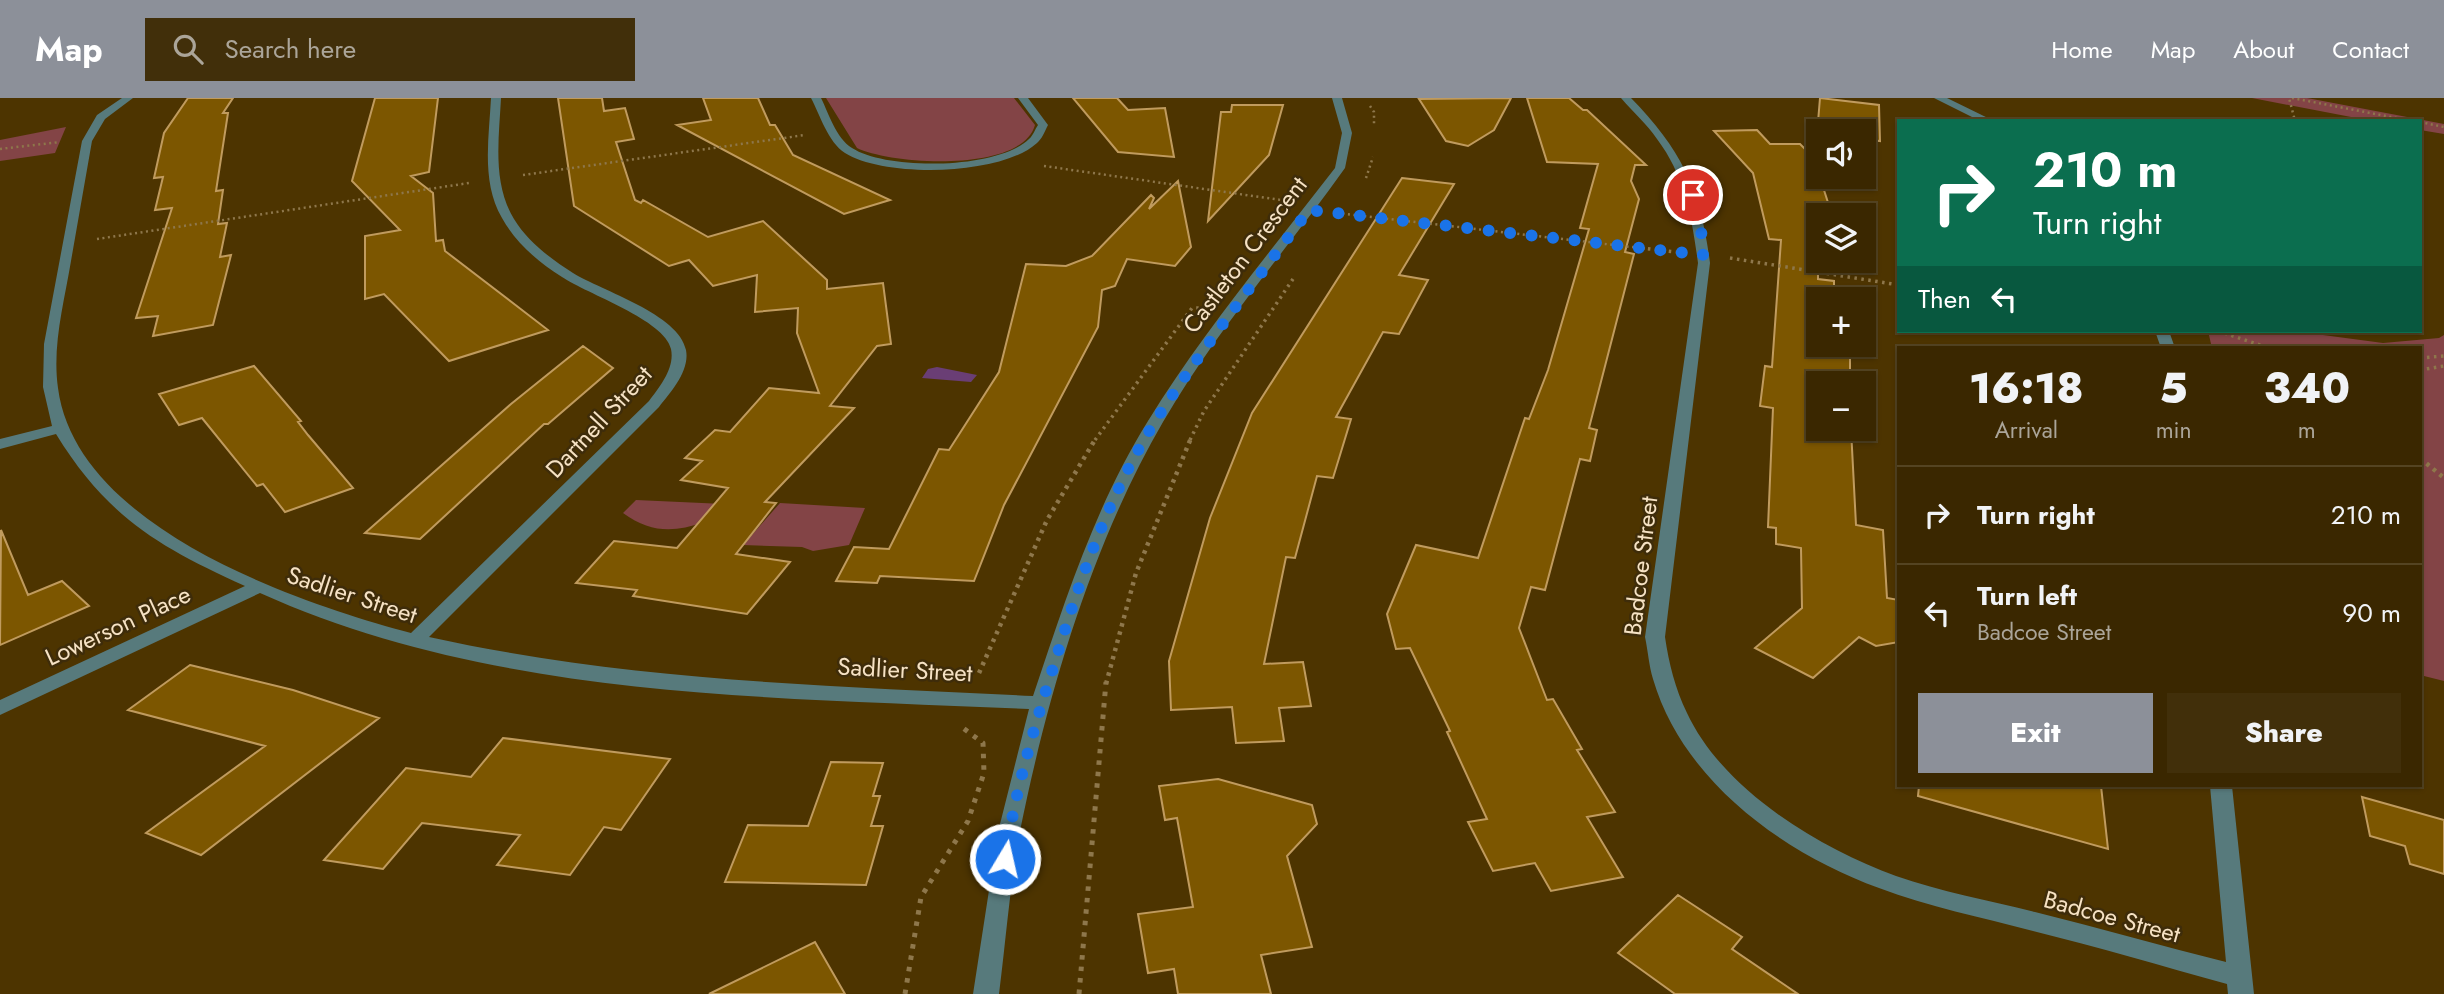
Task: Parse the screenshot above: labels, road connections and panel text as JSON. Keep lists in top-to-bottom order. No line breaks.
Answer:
{"streets":{"street":["Castleton Crescent","Dartnell Street","Badcoe Street","Sadlier Street","Lowerson Place"]},"crossings":[["Castleton Crescent","Sadlier Street"],["Dartnell Street","Sadlier Street"],["Sadlier Street","Lowerson Place"]],"page":{"header":"Map","search":"Search here","nav":["Home","Map","About","Contact"],"map_buttons":["+","−"],"turn":["210 m","Turn right"],"then":"Then","eta":["16:18","Arrival","5","min","340","m"],"list":[{"name":"Turn right","value":"210 m"},{"name":"Turn left","note":"Badcoe Street","value":"90 m"}],"buttons":["Exit","Share"]}}
